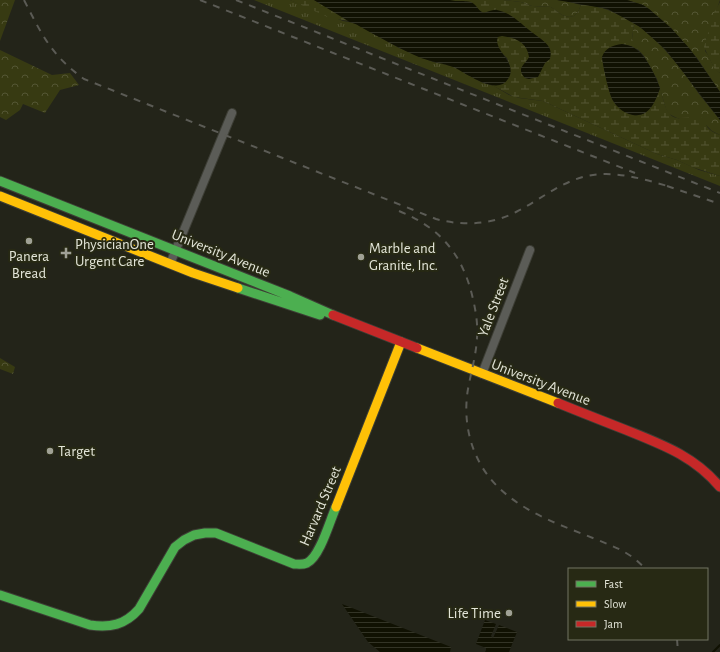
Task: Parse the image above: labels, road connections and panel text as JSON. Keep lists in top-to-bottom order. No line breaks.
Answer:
{"streets":{"main road":["University Avenue","Harvard Street"],"street":["Yale Street"]},"crossings":[["University Avenue","Yale Street"],["University Avenue","Harvard Street"]],"places":{"other":["Panera Bread","Marble and Granite, Inc.","Target","Life Time"],"health":["PhysicianOne Urgent Care"]},"legend":["Fast","Slow","Jam"]}
